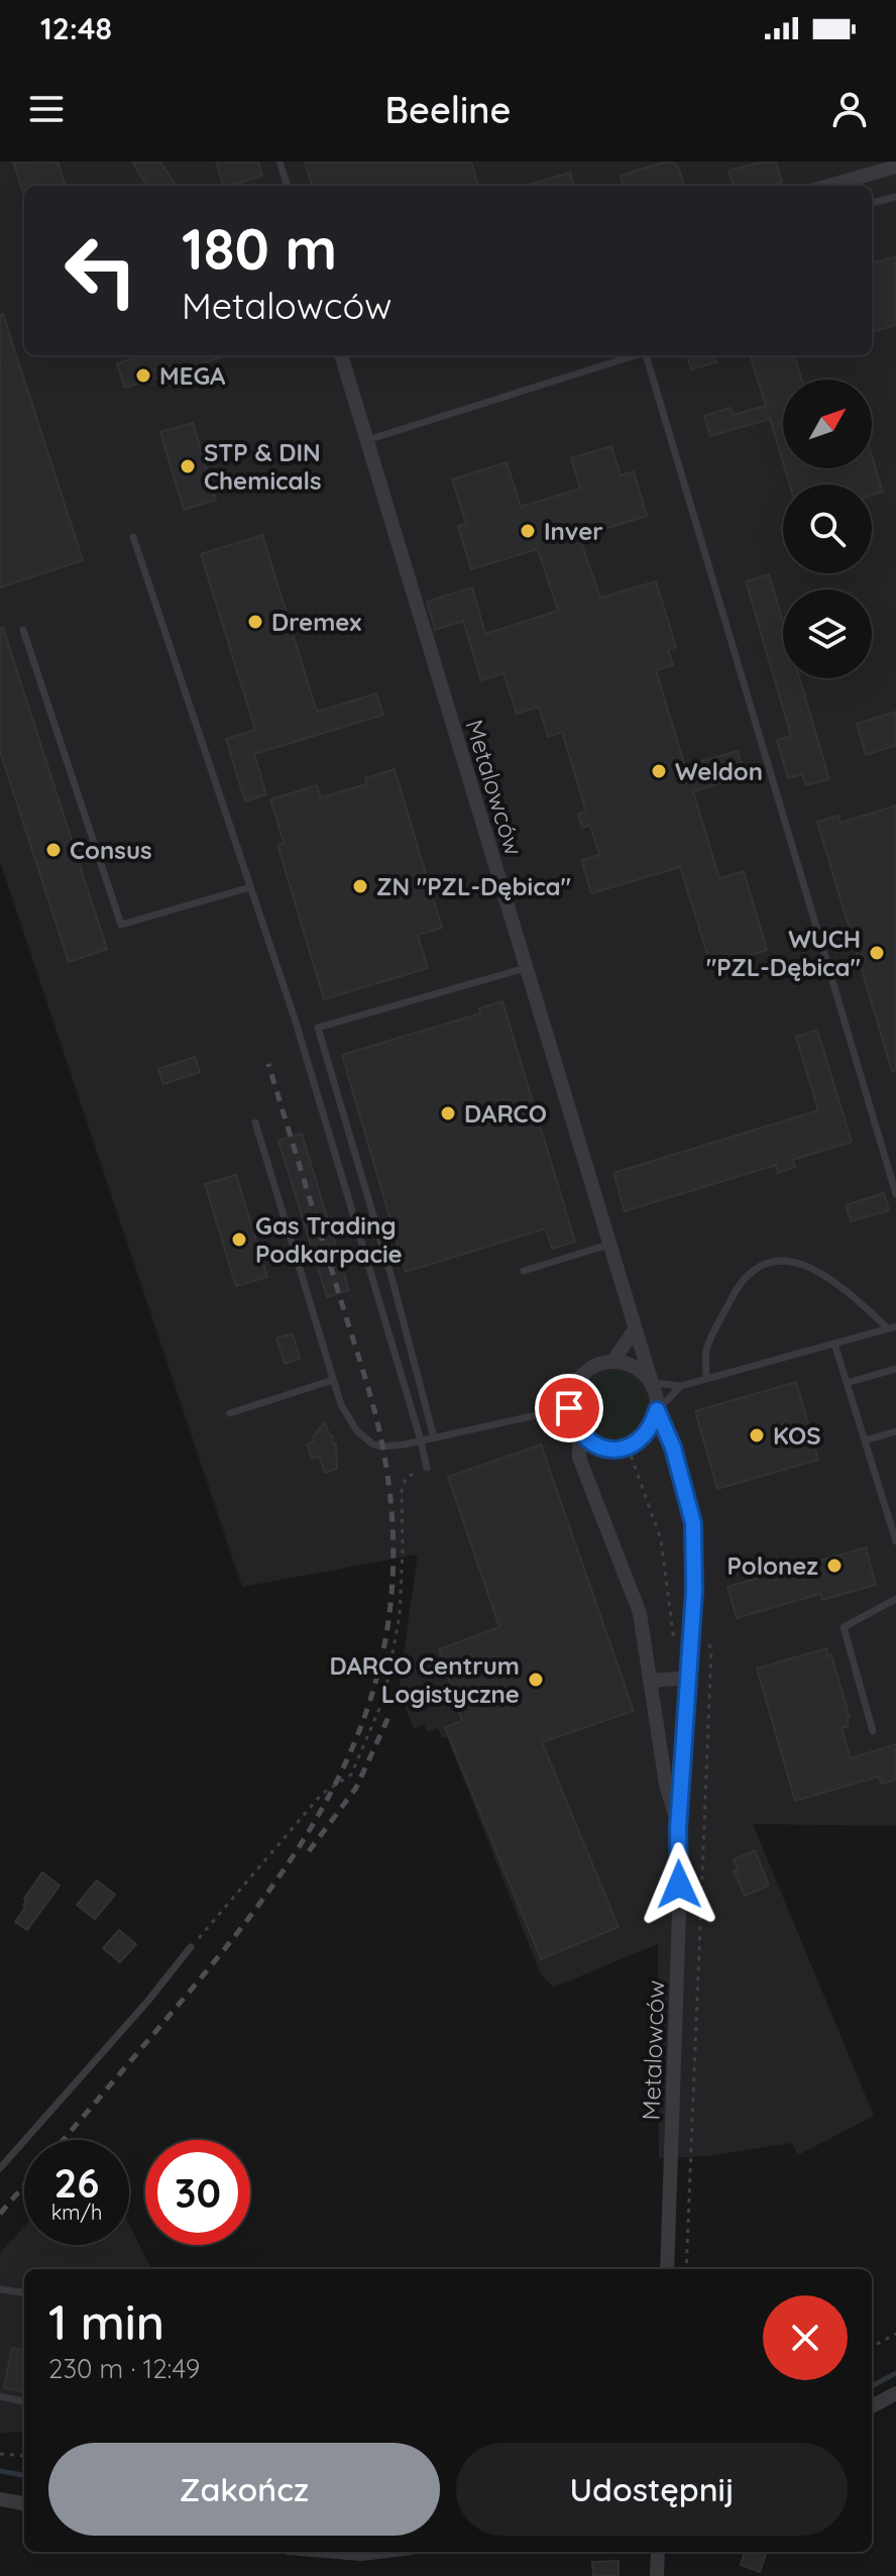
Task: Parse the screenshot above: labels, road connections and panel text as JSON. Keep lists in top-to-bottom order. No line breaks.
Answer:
{"streets":{"street":["Metalowców"]},"places":["MEGA","STP & DIN Chemicals","Inver","Dremex","Weldon","Consus","ZN \"PZL-Dębica\"","WUCH \"PZL-Dębica\"","DARCO","Gas Trading Podkarpacie","KOS","Polonez","DARCO Centrum Logistyczne"],"north":"top right","page":{"status":"12:48","header":"Beeline","turn":["180 m","Metalowców"],"speed":"26 km/h","limit":"30","heading":["1 min","230 m · 12:49"],"buttons":["Zakończ","Udostępnij"]}}
